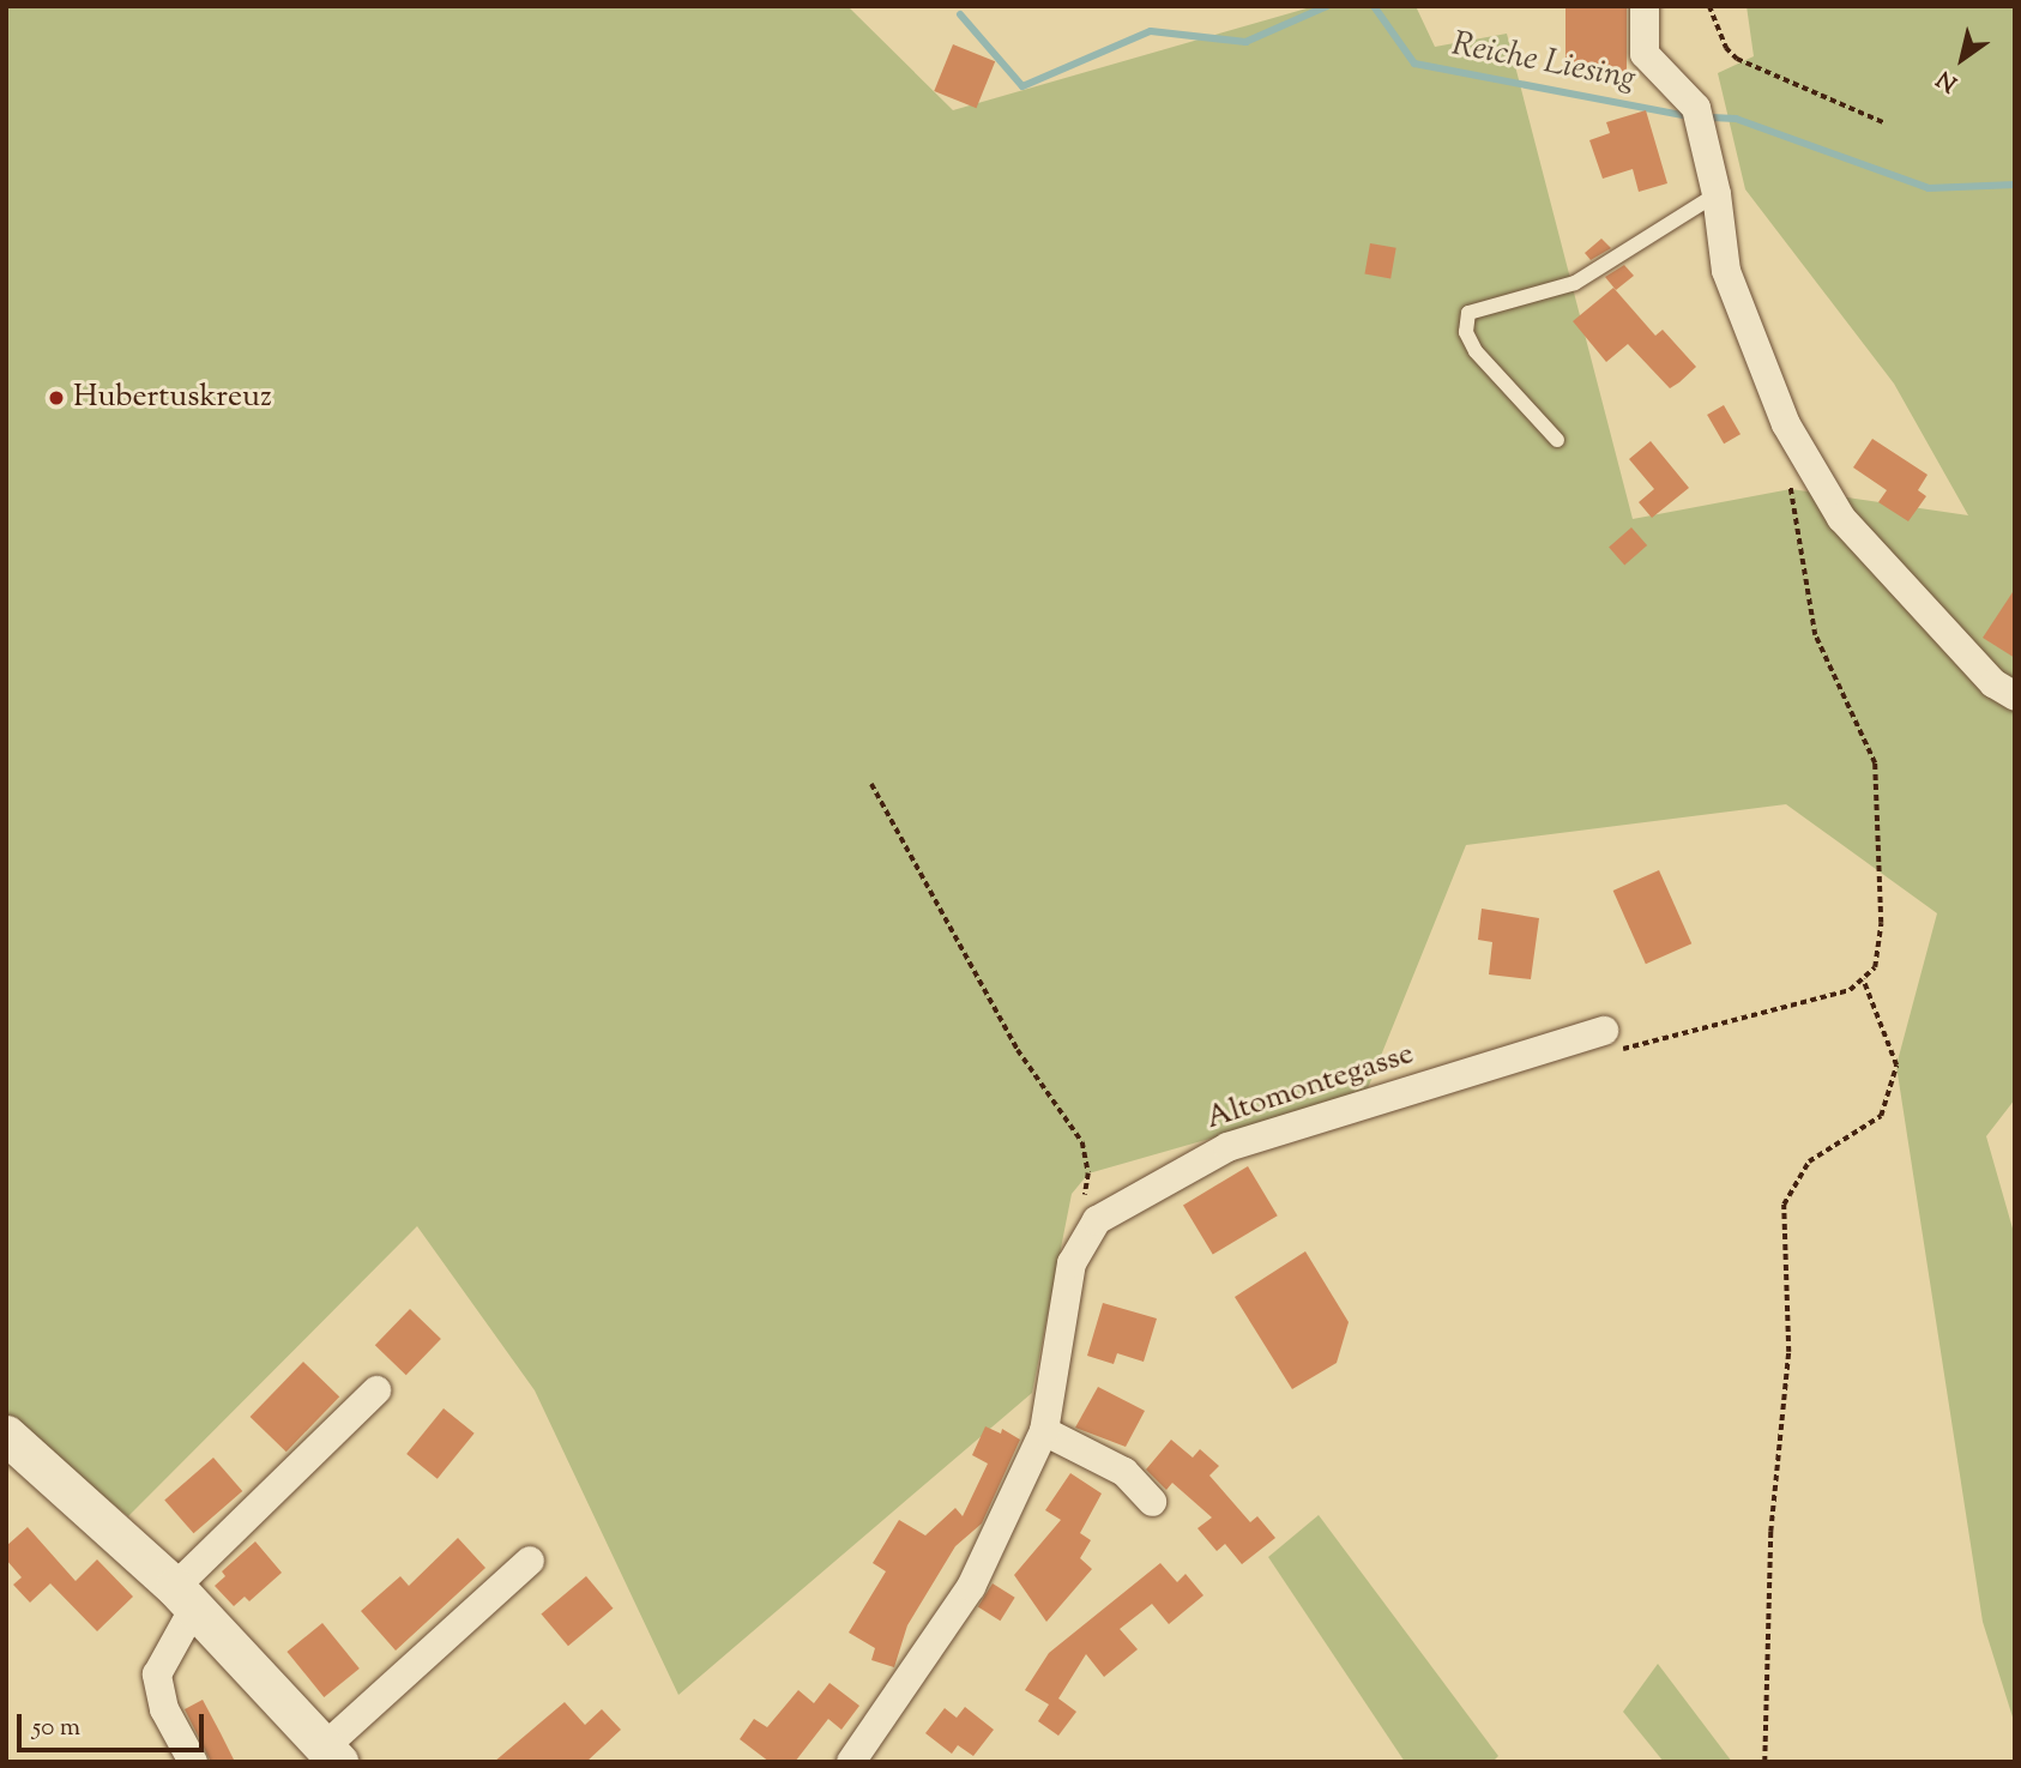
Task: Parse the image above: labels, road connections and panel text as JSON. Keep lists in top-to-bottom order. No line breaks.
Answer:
{"streets":{"street":["Altomontegasse"]},"water":["Reiche Liesing"],"places":["Hubertuskreuz"],"scale_bar":"50 m","north":"bottom left"}
